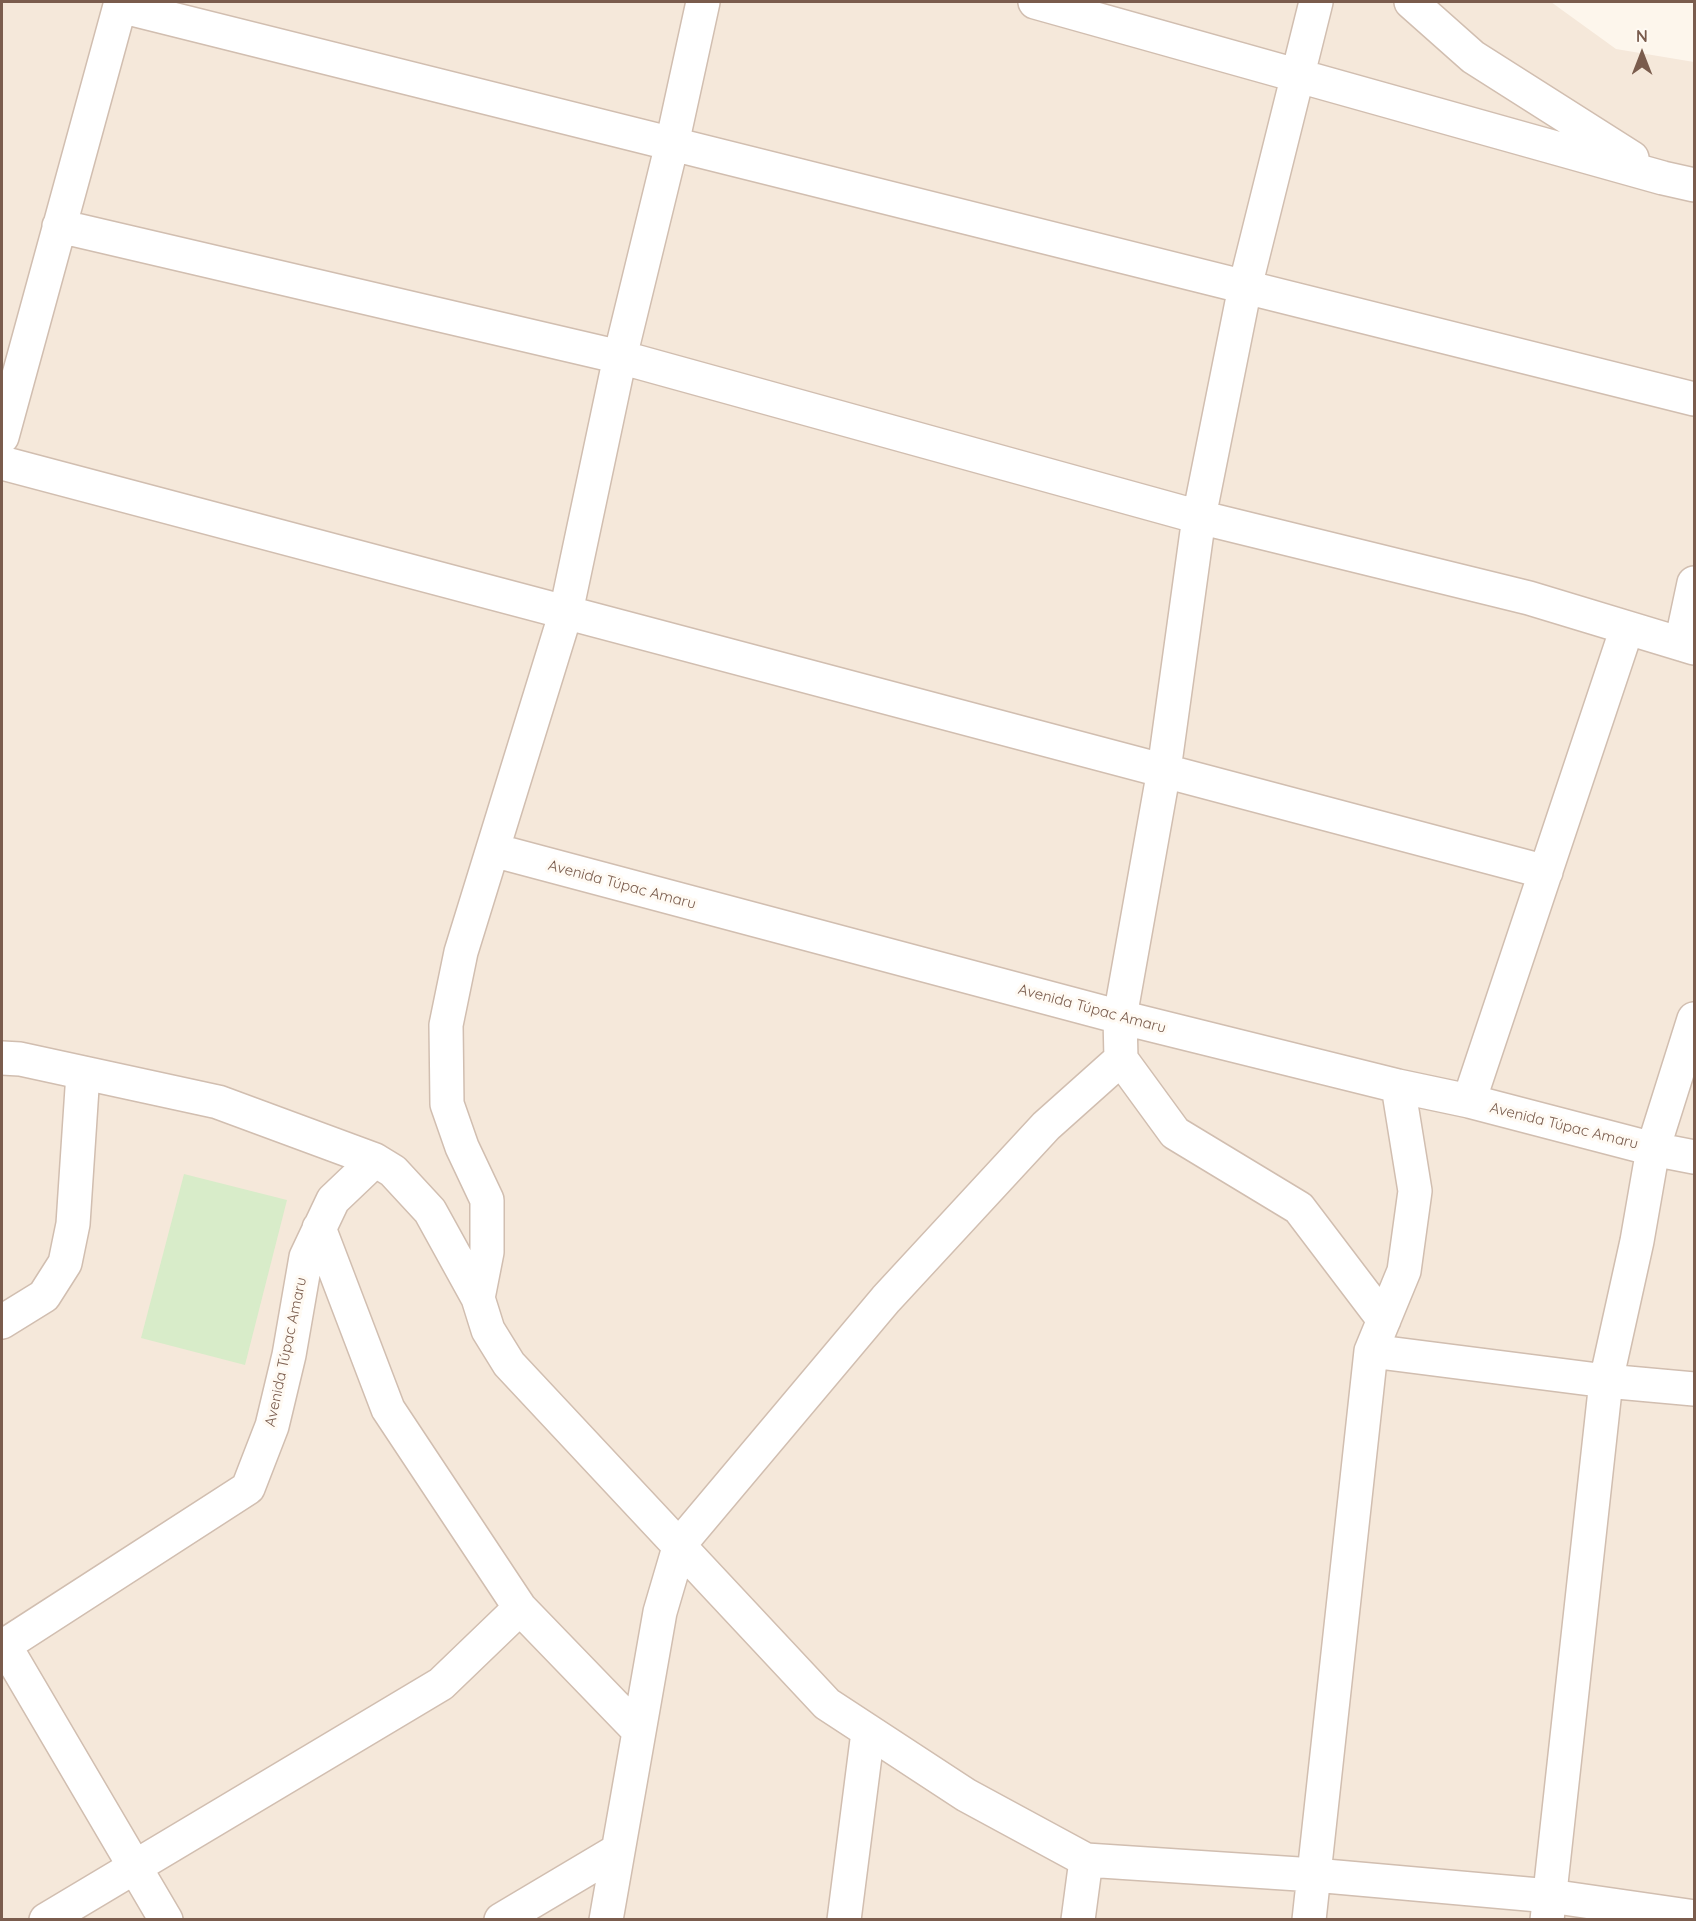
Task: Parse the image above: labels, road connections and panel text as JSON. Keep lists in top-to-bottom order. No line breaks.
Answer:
{"streets":{"street":["Avenida Túpac Amaru"]},"north":"top"}
